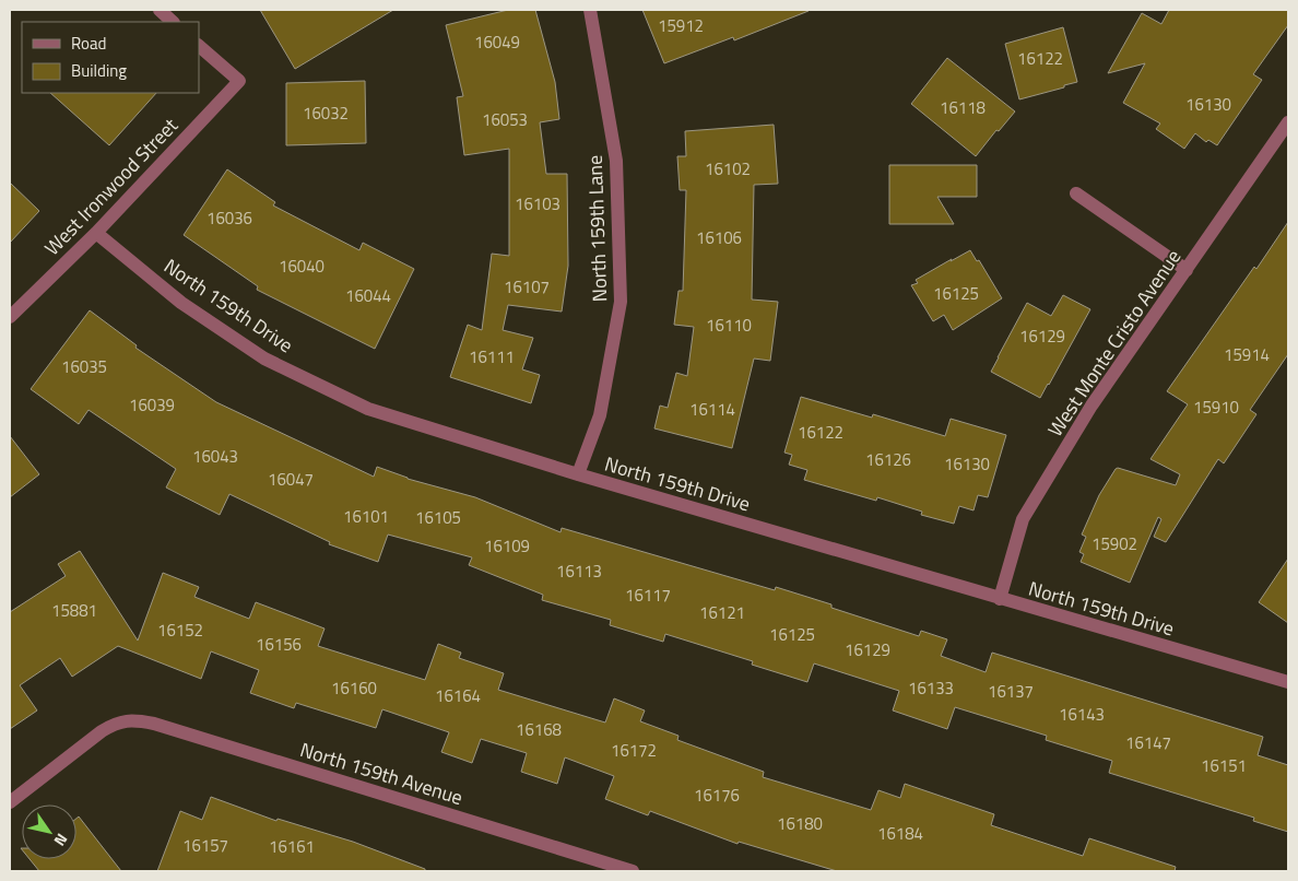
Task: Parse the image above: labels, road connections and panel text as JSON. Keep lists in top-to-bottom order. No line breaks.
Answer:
{"streets":{"street":["West Ironwood Street","North 159th Lane","North 159th Drive","West Monte Cristo Avenue","North 159th Avenue"]},"crossings":[["West Ironwood Street","North 159th Drive"],["North 159th Lane","North 159th Drive"],["North 159th Drive","West Monte Cristo Avenue"]],"house_numbers":["15912","16049","16122","16130","16118","16032","16053","16102","16103","16036","16106","16040","16107","16125","16044","16110","16129","15914","16111","16035","16039","15910","16114","16122","16043","16126","16130","16047","16101","16105","15902","16109","16113","16117","15881","16121","16152","16125","16156","16129","16160","16133","16137","16164","16143","16168","16147","16172","16151","16176","16180","16184","16157","16161"],"legend":["Road","Building"],"north":"bottom right"}
